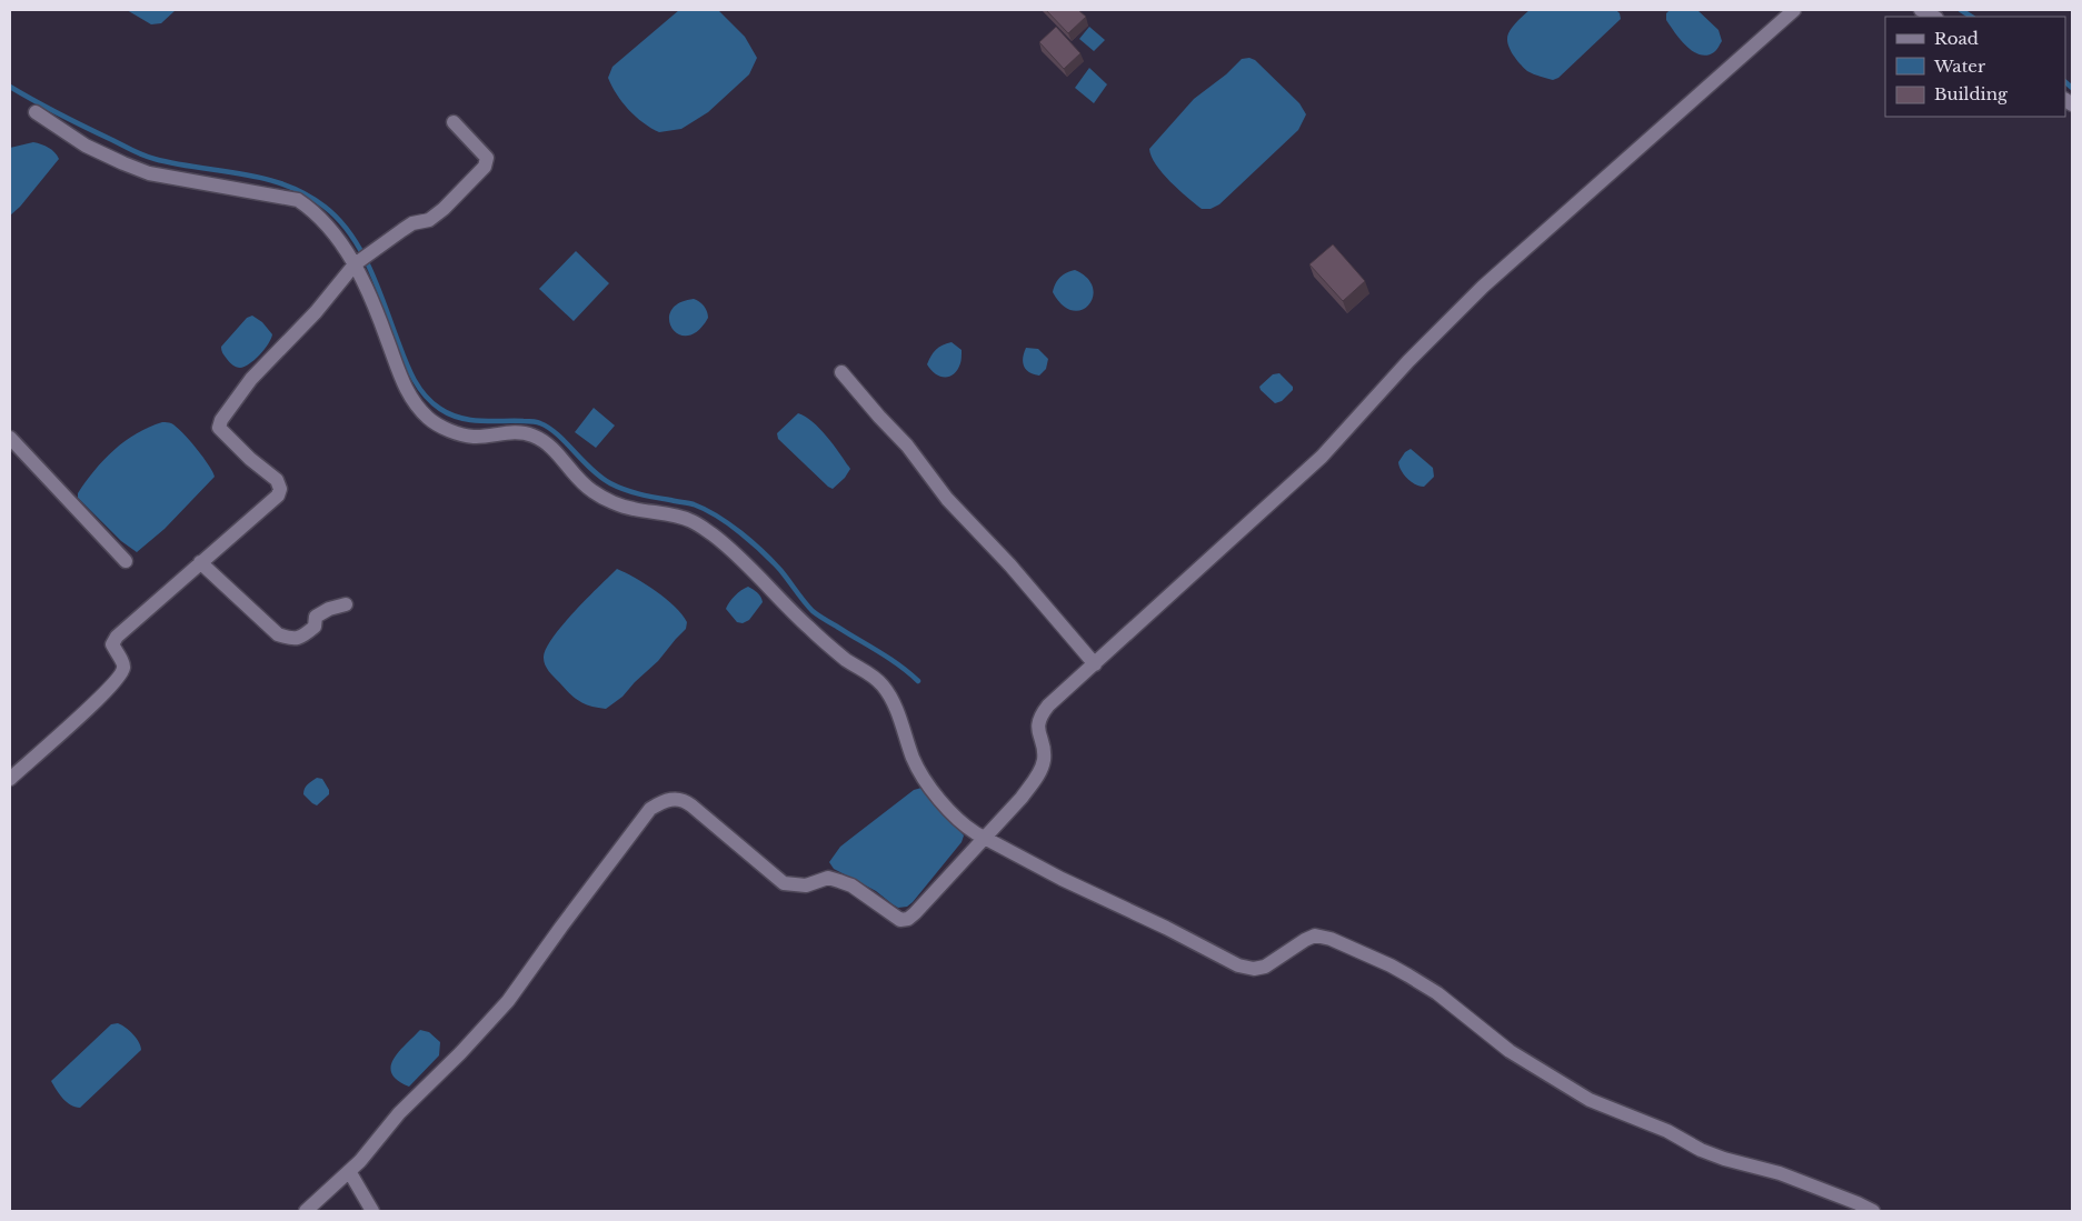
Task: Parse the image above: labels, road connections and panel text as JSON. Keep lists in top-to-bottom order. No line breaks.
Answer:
{"legend":["Road","Water","Building"]}
